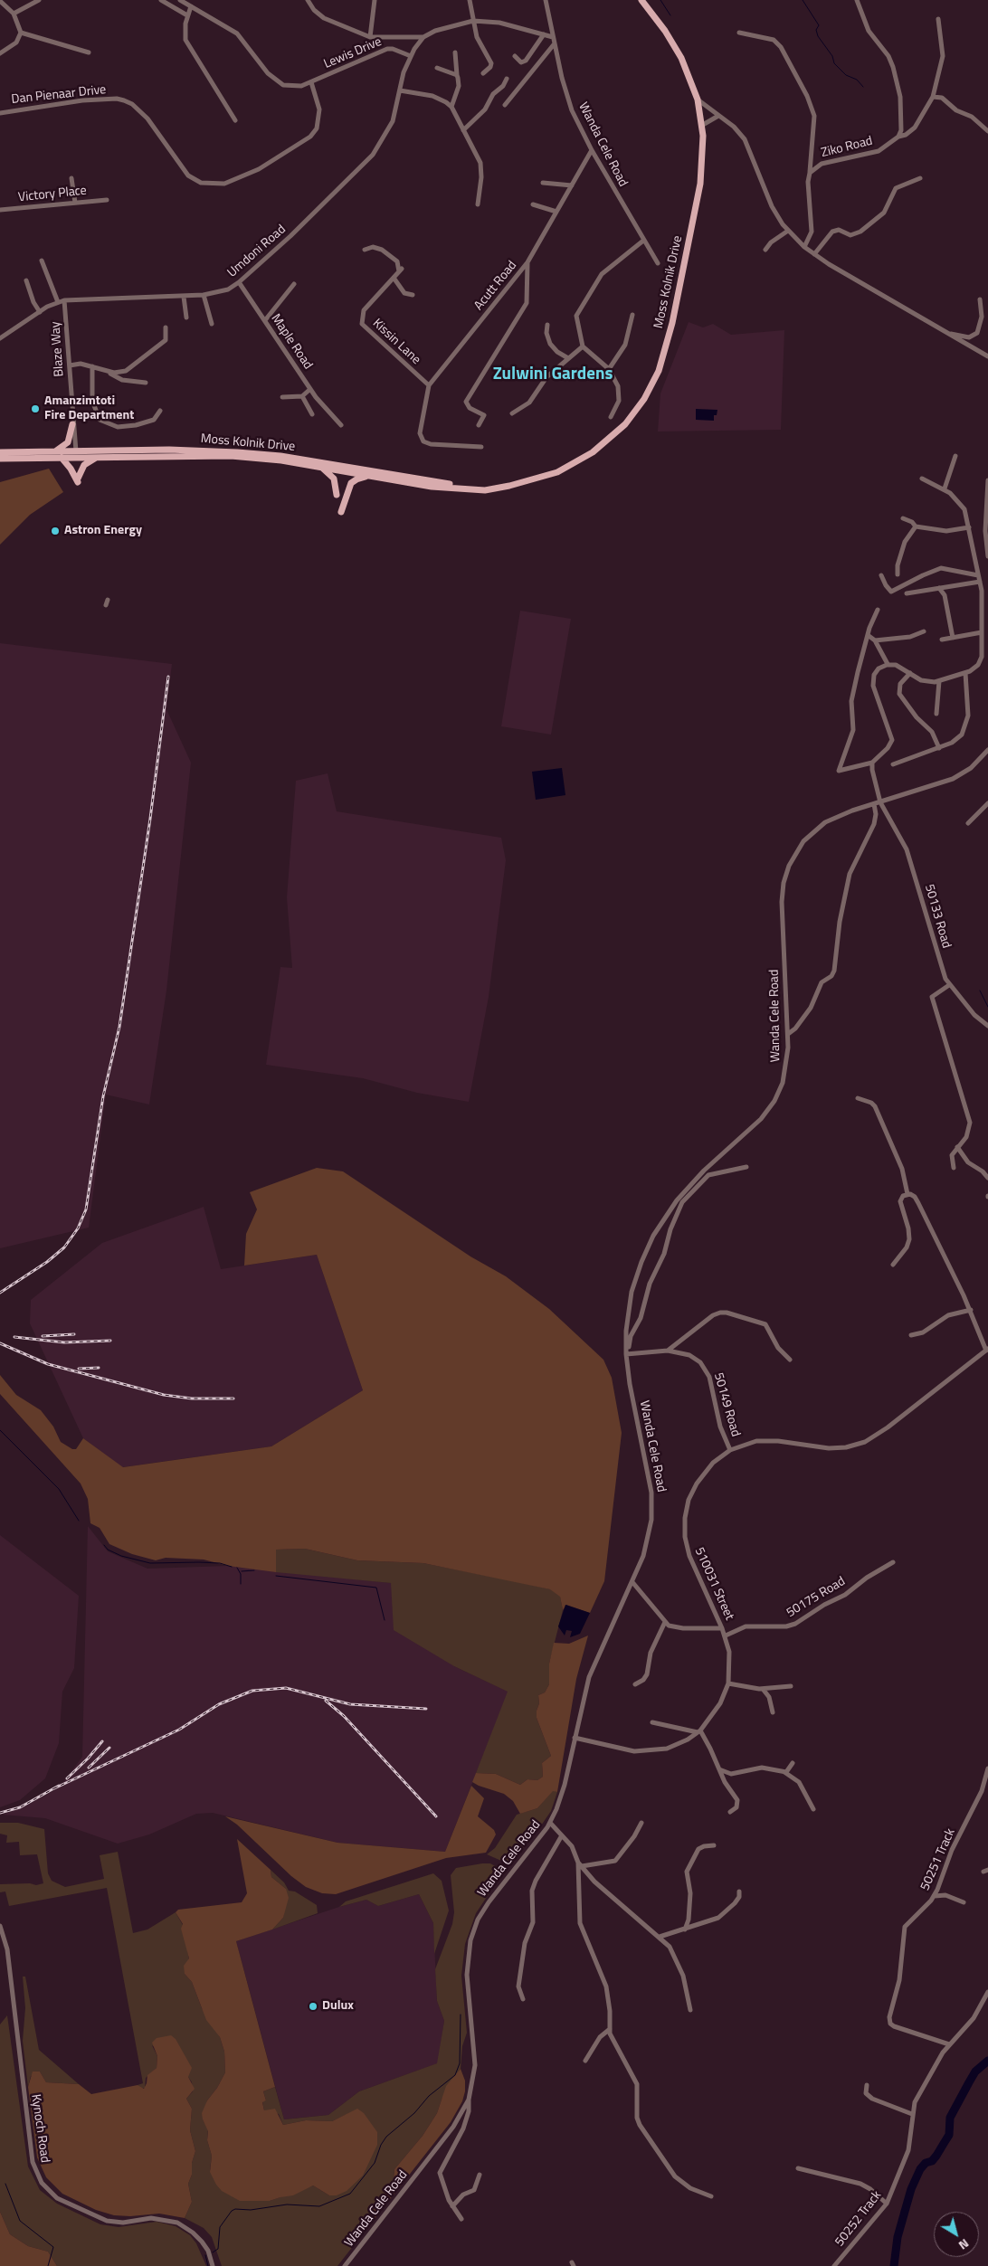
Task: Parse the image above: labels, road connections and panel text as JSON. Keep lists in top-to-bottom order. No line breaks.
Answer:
{"streets":{"main road":["Moss Kolnik Drive"],"street":["Lewis Drive","Dan Pienaar Drive","Wanda Cele Road","Ziko Road","Victory Place","Umdoni Road","Acutt Road","Maple Road","Kissin Lane","Blaze Way","50133 Road","50149 Road","510031 Street","50175 Road","50251 Track","Kynoch Road","50252 Track"]},"crossings":[["Lewis Drive","Dan Pienaar Drive"],["Lewis Drive","Umdoni Road"],["Wanda Cele Road","Acutt Road"],["Wanda Cele Road","50133 Road"],["Wanda Cele Road","50149 Road"],["Wanda Cele Road","510031 Street"],["Umdoni Road","Maple Road"],["Umdoni Road","Blaze Way"],["Moss Kolnik Drive","Blaze Way"],["Acutt Road","Kissin Lane"],["50149 Road","510031 Street"],["510031 Street","50175 Road"],["50251 Track","50252 Track"]],"districts":["Zulwini Gardens"],"places":["Amanzimtoti Fire Department","Astron Energy","Dulux"],"north":"bottom right"}
